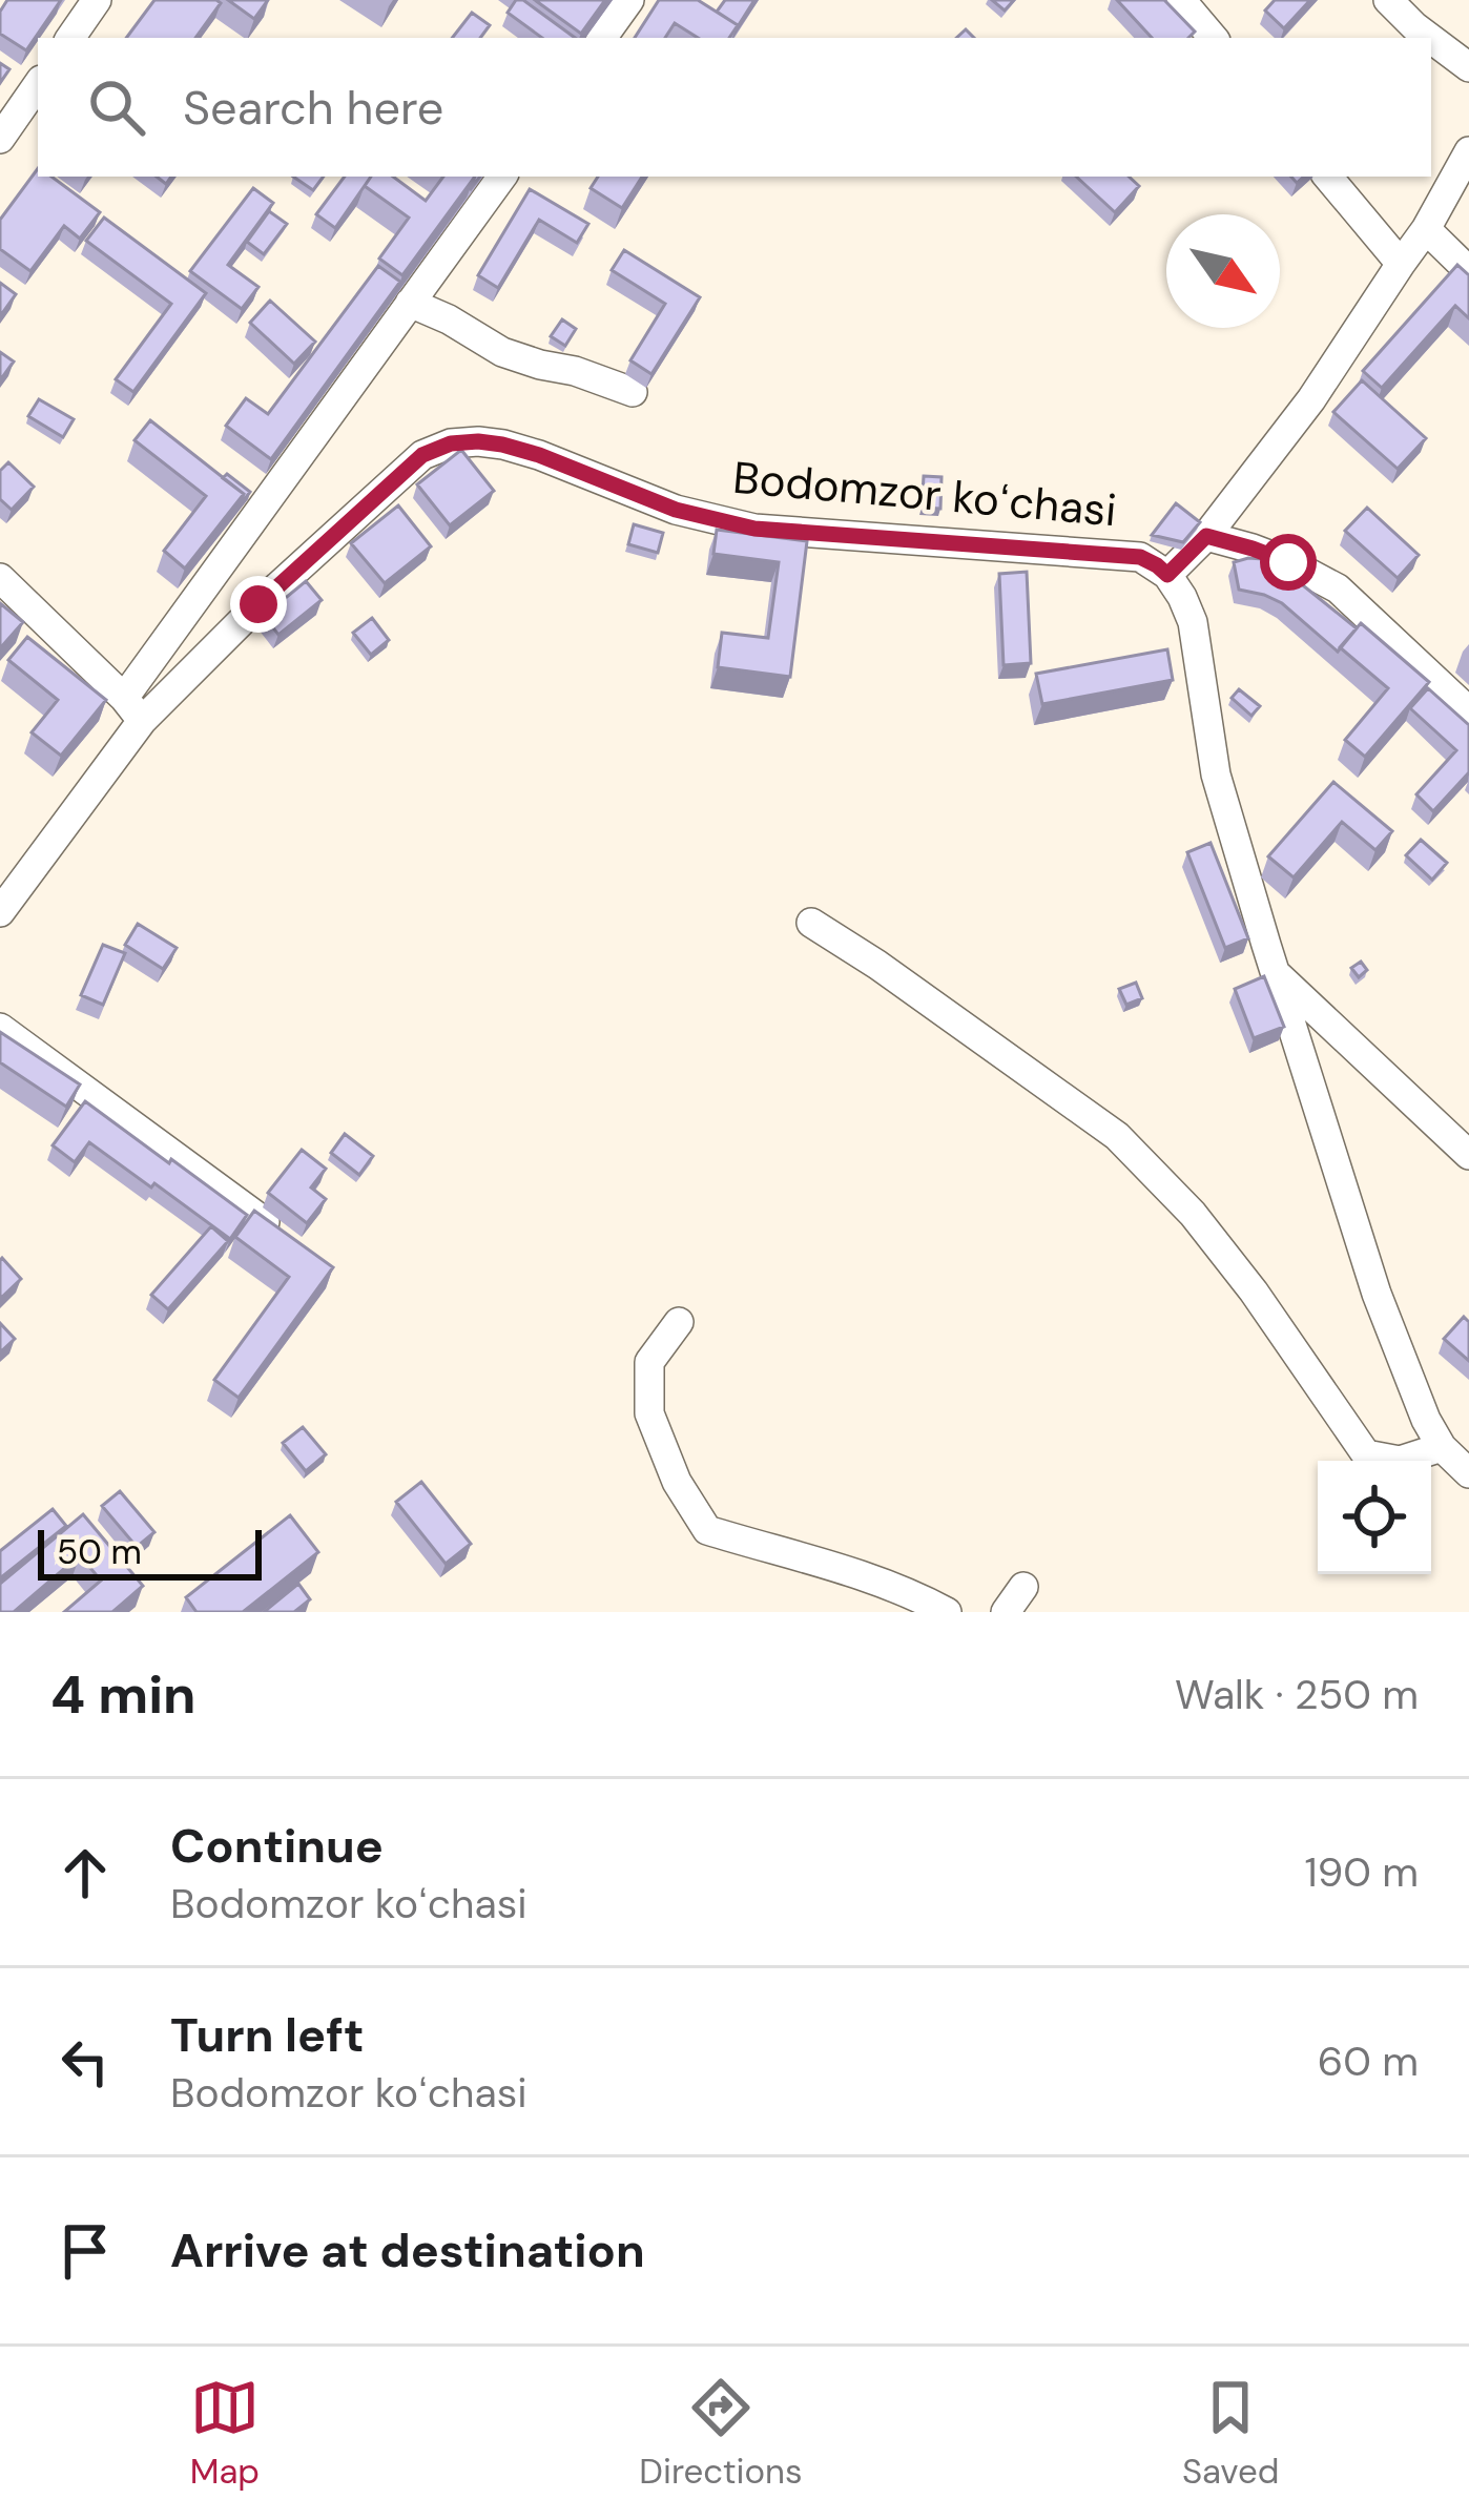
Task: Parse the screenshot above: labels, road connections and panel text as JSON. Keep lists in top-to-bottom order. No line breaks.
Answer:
{"streets":{"street":["Bodomzor koʻchasi"]},"scale_bar":"50 m","north":"bottom right","page":{"search":"Search here","scale":"50 m","heading":["4 min","Walk · 250 m"],"list":[["Continue","Bodomzor koʻchasi","190 m"],["Turn left","Bodomzor koʻchasi","60 m"],"Arrive at destination"],"nav":["Map","Directions","Saved"]}}
